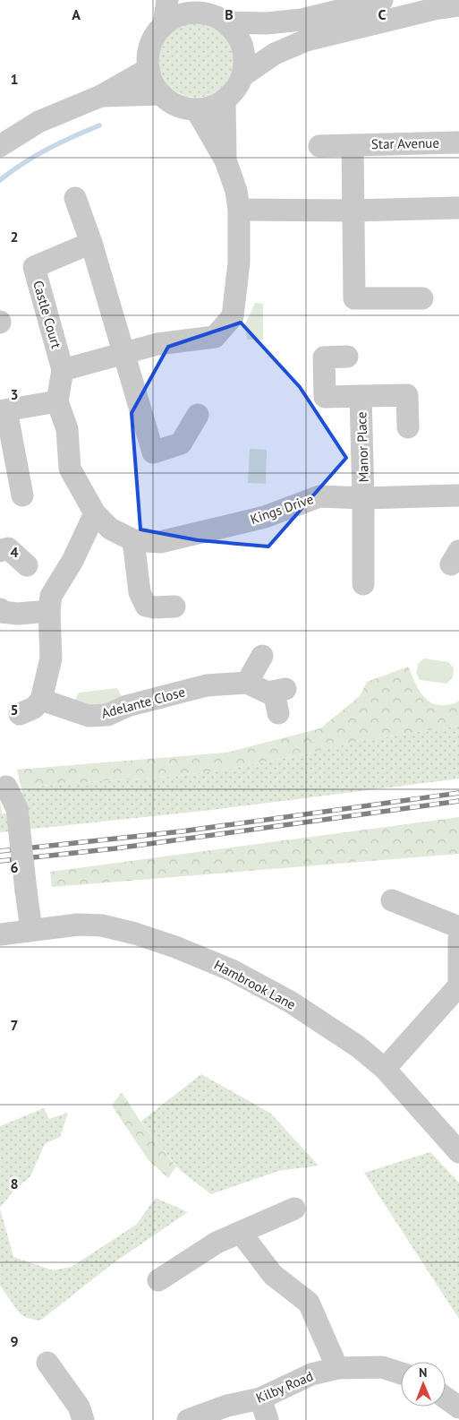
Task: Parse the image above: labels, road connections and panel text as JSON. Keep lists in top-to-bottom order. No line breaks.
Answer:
{"streets":{"street":["Star Avenue","Castle Court","Manor Place","Kings Drive","Adelante Close","Hambrook Lane","Kilby Road"]},"crossings":[["Manor Place","Kings Drive"]],"north":"top","grid":{"columns":["A","B","C"],"rows":["1","2","3","4","5","6","7","8","9"]}}
